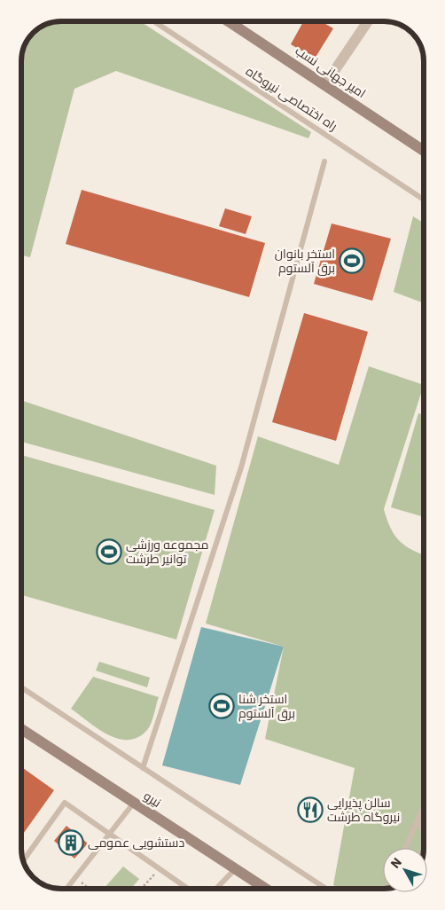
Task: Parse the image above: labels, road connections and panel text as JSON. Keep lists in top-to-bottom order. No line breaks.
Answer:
{"streets":{"street":["امیر جهانی نسب","نیرو"],"lane":["راه اختصاصی نیروگاه"]},"places":{"sports":["استخر بانوان برق آلستوم","مجموعه ورزشی توانیر طرشت","استخر شنا برق آلستوم"],"restaurant":["سالن پذیرایی نیروگاه طرشت"],"building":["دستشویی عمومی"]},"north":"top left"}
